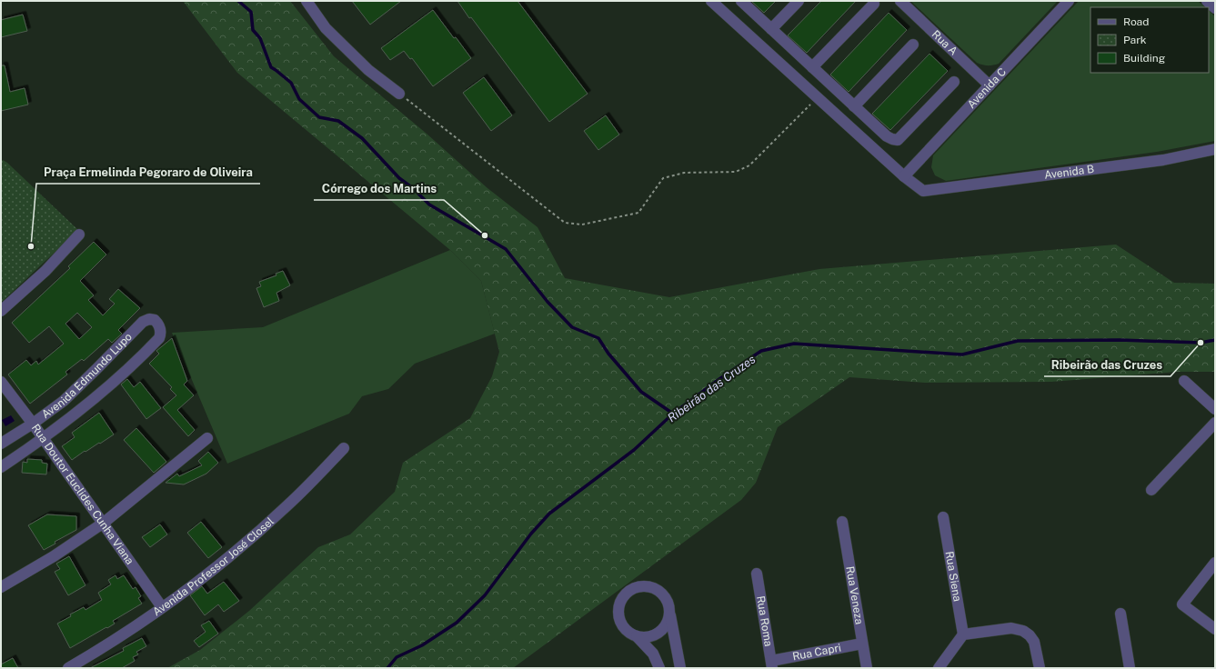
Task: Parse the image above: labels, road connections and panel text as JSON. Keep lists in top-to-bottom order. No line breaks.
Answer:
{"streets":{"street":["Rua A","Avenida C","Avenida B","Avenida Edmundo Lupo","Rua Doutor Euclides Cunha Viana","Avenida Professor José Closel","Rua Siena","Rua Veneza","Rua Roma","Rua Capri"]},"crossings":[["Rua A","Avenida C"],["Avenida C","Avenida B"],["Avenida Edmundo Lupo","Rua Doutor Euclides Cunha Viana"],["Rua Doutor Euclides Cunha Viana","Avenida Professor José Closel"],["Rua Veneza","Rua Capri"],["Rua Roma","Rua Capri"]],"water":["Ribeirão das Cruzes"],"places":["Córrego dos Martins","Praça Ermelinda Pegoraro de Oliveira","Ribeirão das Cruzes"],"legend":["Road","Park","Building"]}
